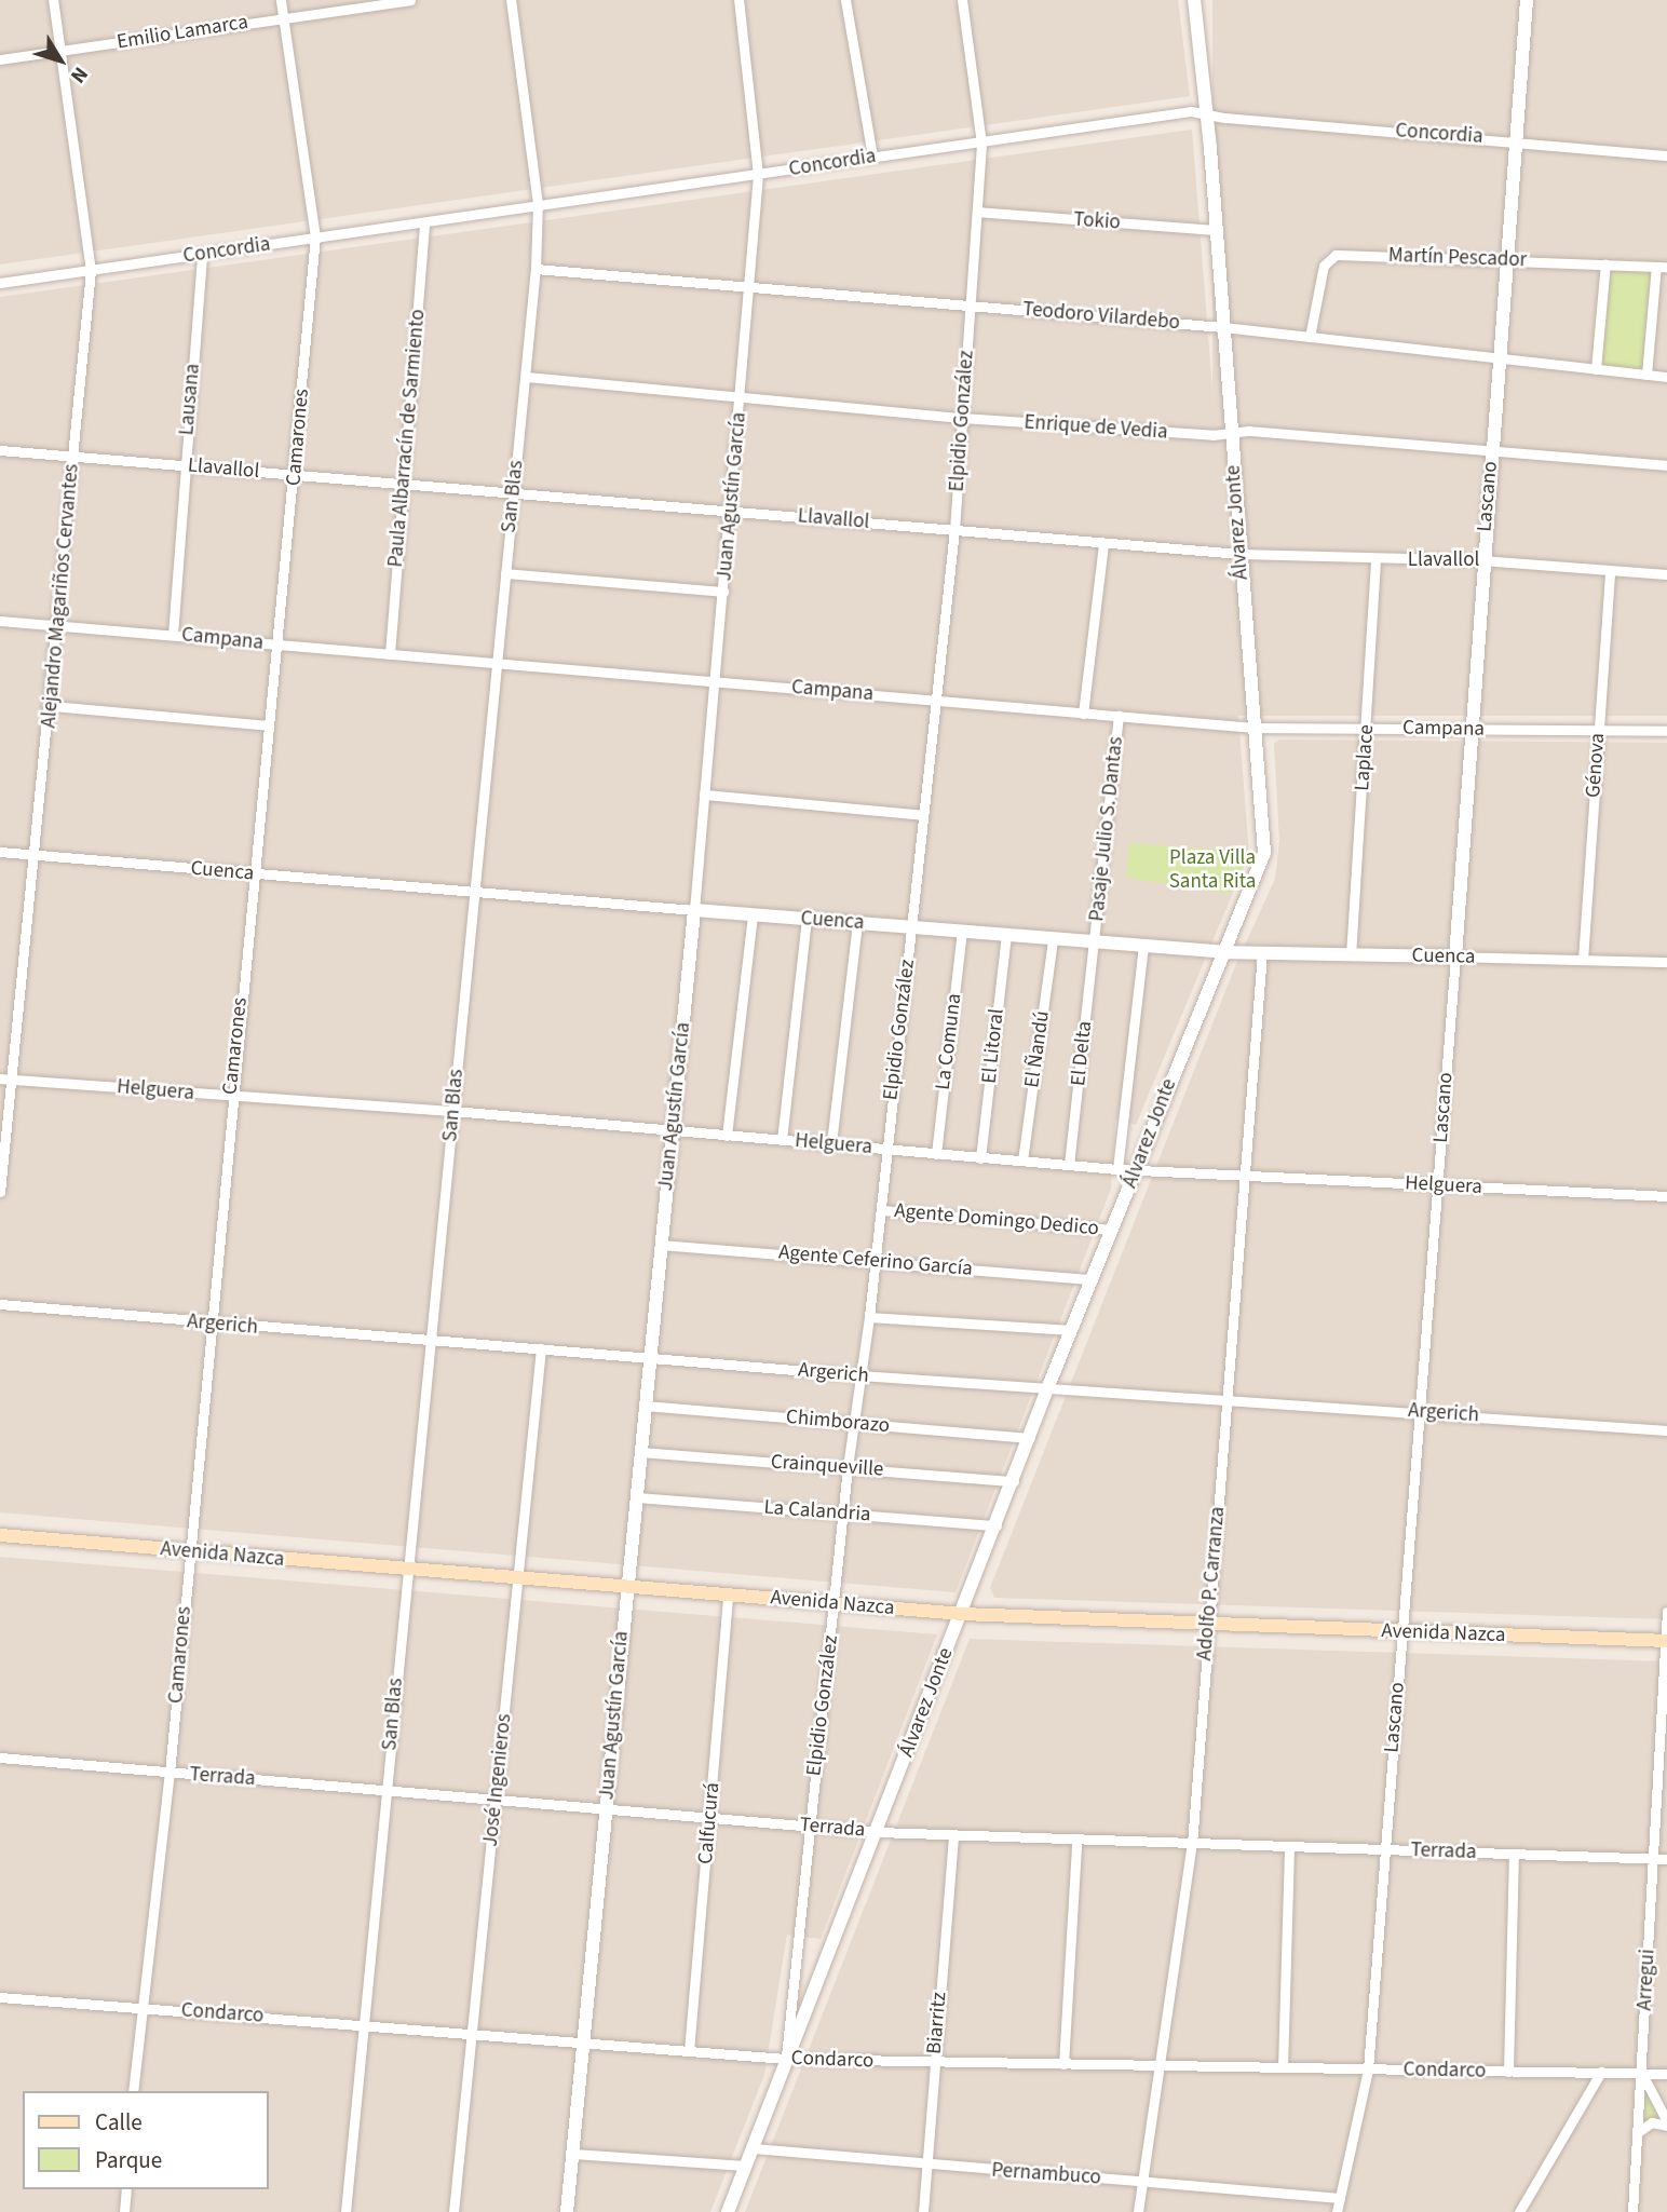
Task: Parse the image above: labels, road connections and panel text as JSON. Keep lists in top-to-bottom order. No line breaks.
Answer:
{"streets":{"main road":["Avenida Nazca"],"street":["Emilio Lamarca","Concordia","Tokio","Martín Pescador","Teodoro Vilardebo","Lausana","Elpidio González","Enrique de Vedia","Camarones","Paula Albarracín de Sarmiento","Llavallol","San Blas","Juan Agustín García","Lascano","Álvarez Jonte","Alejandro Magariños Cervantes","Campana","Laplace","Génova","Pasaje Julio S. Dantas","Cuenca","La Comuna","El Litoral","El Ñandú","El Delta","Helguera","Agente Domingo Dedico","Agente Ceferino García","Argerich","Chimborazo","Crainqueville","La Calandria","Adolfo P. Carranza","Terrada","José Ingenieros","Calfucurá","Arregui","Condarco","Biarritz","Pernambuco"]},"crossings":[["Emilio Lamarca","Camarones"],["Emilio Lamarca","Alejandro Magariños Cervantes"],["Concordia","Lausana"],["Concordia","Elpidio González"],["Concordia","Camarones"],["Concordia","Paula Albarracín de Sarmiento"],["Concordia","San Blas"],["Concordia","Juan Agustín García"],["Concordia","Lascano"],["Concordia","Álvarez Jonte"],["Concordia","Alejandro Magariños Cervantes"],["Tokio","Elpidio González"],["Tokio","Álvarez Jonte"],["Martín Pescador","Teodoro Vilardebo"],["Martín Pescador","Lascano"],["Teodoro Vilardebo","Elpidio González"],["Teodoro Vilardebo","San Blas"],["Teodoro Vilardebo","Juan Agustín García"],["Teodoro Vilardebo","Lascano"],["Teodoro Vilardebo","Álvarez Jonte"],["Lausana","Llavallol"],["Lausana","Campana"],["Elpidio González","Enrique de Vedia"],["Elpidio González","Llavallol"],["Elpidio González","Álvarez Jonte"],["Elpidio González","Campana"],["Elpidio González","Cuenca"],["Elpidio González","Helguera"],["Elpidio González","Agente Domingo Dedico"],["Elpidio González","Agente Ceferino García"],["Elpidio González","Argerich"],["Elpidio González","Chimborazo"],["Elpidio González","Crainqueville"],["Elpidio González","La Calandria"],["Elpidio González","Avenida Nazca"],["Elpidio González","Terrada"],["Elpidio González","Condarco"],["Enrique de Vedia","San Blas"],["Enrique de Vedia","Juan Agustín García"],["Enrique de Vedia","Lascano"],["Enrique de Vedia","Álvarez Jonte"],["Camarones","Llavallol"],["Camarones","Campana"],["Camarones","Cuenca"],["Camarones","Helguera"],["Camarones","Argerich"],["Camarones","Avenida Nazca"],["Camarones","Terrada"],["Camarones","Condarco"],["Paula Albarracín de Sarmiento","Llavallol"],["Paula Albarracín de Sarmiento","Campana"],["Llavallol","San Blas"],["Llavallol","Juan Agustín García"],["Llavallol","Lascano"],["Llavallol","Álvarez Jonte"],["Llavallol","Alejandro Magariños Cervantes"],["Llavallol","Laplace"],["Llavallol","Génova"],["San Blas","Campana"],["San Blas","Cuenca"],["San Blas","Helguera"],["San Blas","Argerich"],["San Blas","Avenida Nazca"],["San Blas","Terrada"],["San Blas","Condarco"],["Juan Agustín García","Campana"],["Juan Agustín García","Cuenca"],["Juan Agustín García","Helguera"],["Juan Agustín García","Agente Ceferino García"],["Juan Agustín García","Argerich"],["Juan Agustín García","Chimborazo"],["Juan Agustín García","Crainqueville"],["Juan Agustín García","La Calandria"],["Juan Agustín García","Avenida Nazca"],["Juan Agustín García","Terrada"],["Juan Agustín García","Condarco"],["Lascano","Campana"],["Lascano","Cuenca"],["Lascano","Helguera"],["Lascano","Argerich"],["Lascano","Avenida Nazca"],["Lascano","Terrada"],["Lascano","Condarco"],["Lascano","Pernambuco"],["Álvarez Jonte","Campana"],["Álvarez Jonte","Cuenca"],["Álvarez Jonte","Helguera"],["Álvarez Jonte","Agente Domingo Dedico"],["Álvarez Jonte","Agente Ceferino García"],["Álvarez Jonte","Argerich"],["Álvarez Jonte","Chimborazo"],["Álvarez Jonte","Crainqueville"],["Álvarez Jonte","La Calandria"],["Álvarez Jonte","Avenida Nazca"],["Álvarez Jonte","Terrada"],["Álvarez Jonte","Condarco"],["Álvarez Jonte","Pernambuco"],["Alejandro Magariños Cervantes","Campana"],["Alejandro Magariños Cervantes","Cuenca"],["Alejandro Magariños Cervantes","Helguera"],["Campana","Laplace"],["Campana","Génova"],["Campana","Pasaje Julio S. Dantas"],["Laplace","Cuenca"],["Génova","Cuenca"],["Pasaje Julio S. Dantas","Cuenca"],["Pasaje Julio S. Dantas","El Delta"],["Cuenca","La Comuna"],["Cuenca","El Litoral"],["Cuenca","El Ñandú"],["Cuenca","El Delta"],["Cuenca","Adolfo P. Carranza"],["La Comuna","Helguera"],["El Litoral","Helguera"],["El Ñandú","Helguera"],["El Delta","Helguera"],["Helguera","Adolfo P. Carranza"],["Argerich","Adolfo P. Carranza"],["Argerich","José Ingenieros"],["Avenida Nazca","Adolfo P. Carranza"],["Avenida Nazca","José Ingenieros"],["Avenida Nazca","Calfucurá"],["Avenida Nazca","Arregui"],["Adolfo P. Carranza","Terrada"],["Adolfo P. Carranza","Condarco"],["Adolfo P. Carranza","Pernambuco"],["Terrada","José Ingenieros"],["Terrada","Calfucurá"],["Terrada","Arregui"],["Terrada","Biarritz"],["José Ingenieros","Condarco"],["Calfucurá","Condarco"],["Arregui","Condarco"],["Condarco","Biarritz"],["Biarritz","Pernambuco"]],"parks":["Plaza Villa Santa Rita"],"legend":["Calle","Parque"],"north":"bottom right"}
